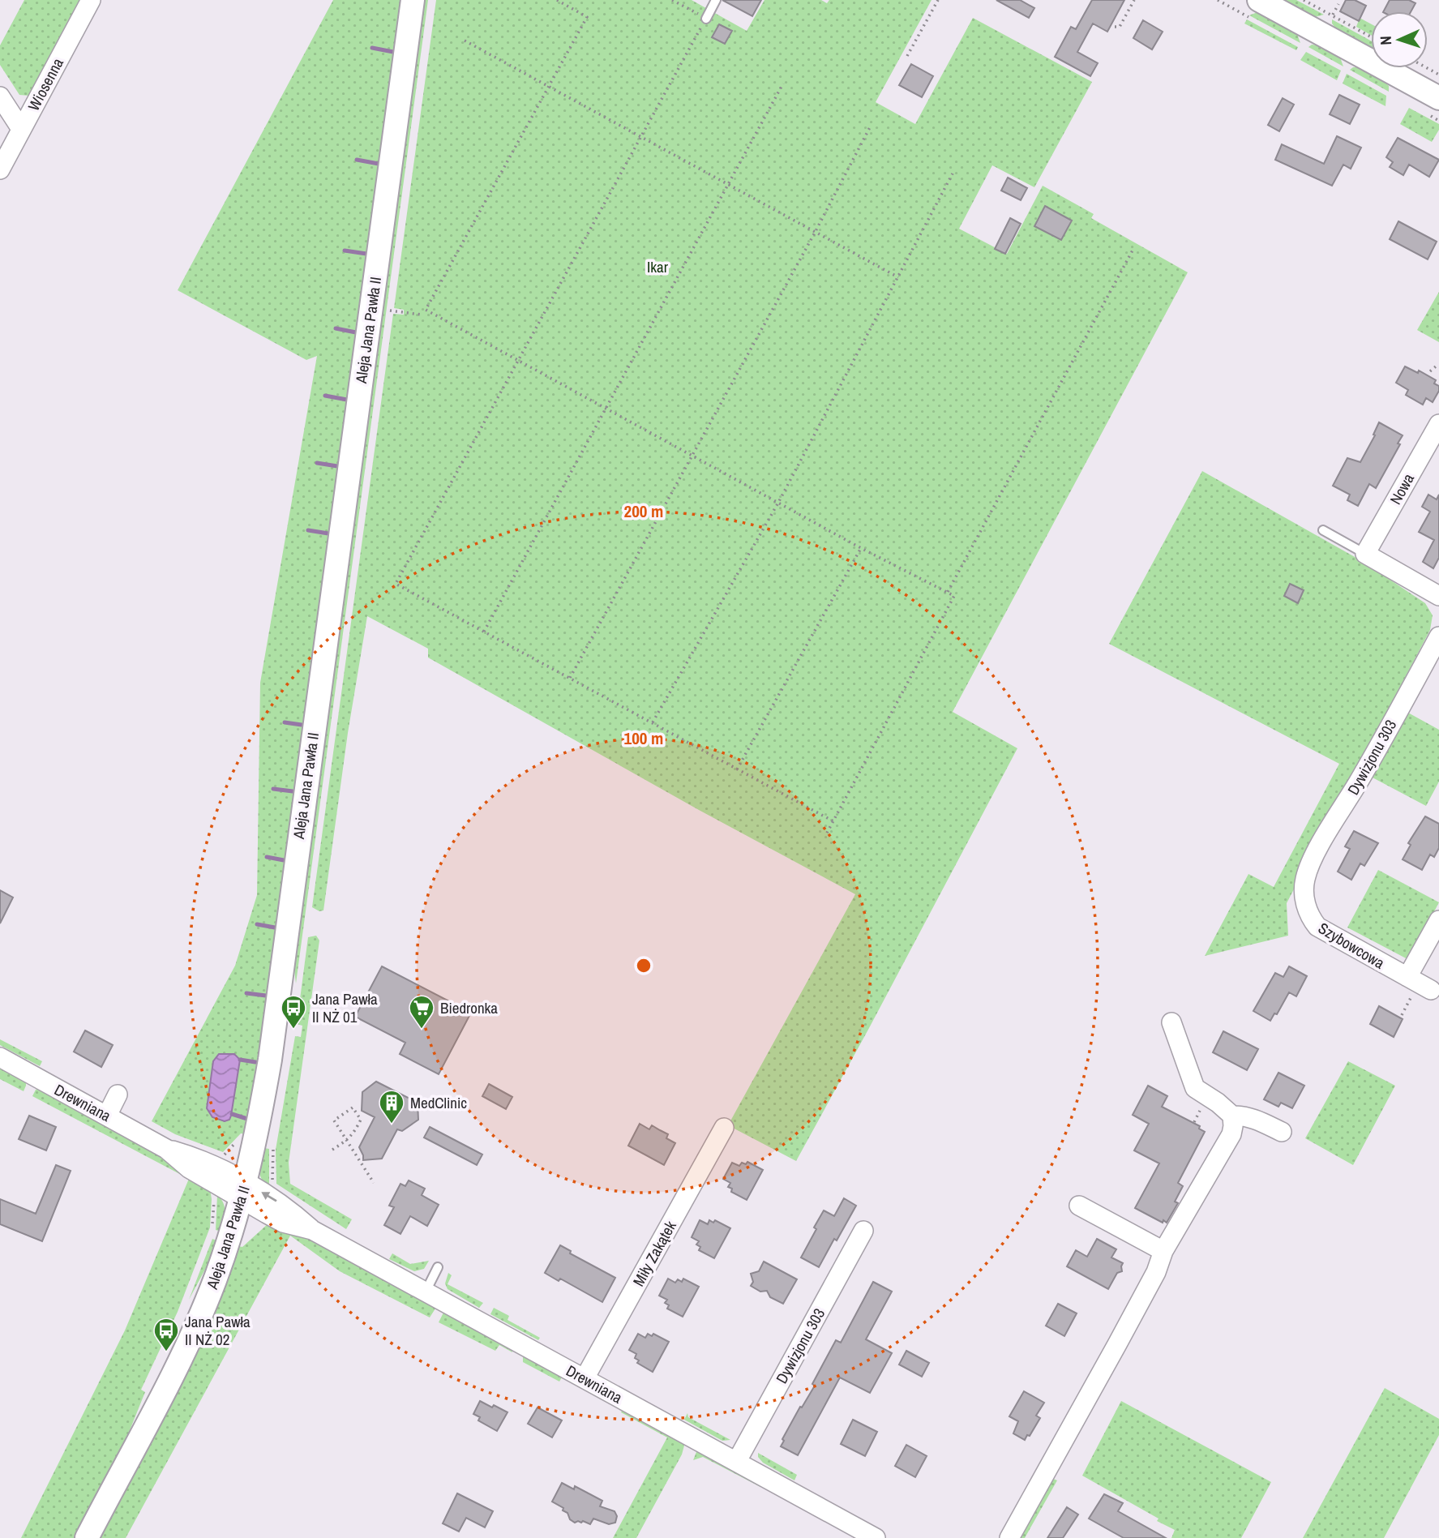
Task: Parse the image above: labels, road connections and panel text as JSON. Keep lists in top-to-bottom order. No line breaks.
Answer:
{"streets":{"street":["Wiosenna","Aleja Jana Pawła II","Nowa","Dywizjonu 303","Szybowcowa","Drewniana","Miły Zakątek"]},"crossings":[["Aleja Jana Pawła II","Drewniana"],["Dywizjonu 303","Szybowcowa"],["Dywizjonu 303","Drewniana"],["Drewniana","Miły Zakątek"]],"parks":["Ikar"],"places":{"bus stop":["Jana Pawła II NŻ 01","Jana Pawła II NŻ 02"],"supermarket":["Biedronka"],"building":["MedClinic"]},"north":"left","rings":["200 m","100 m"]}
